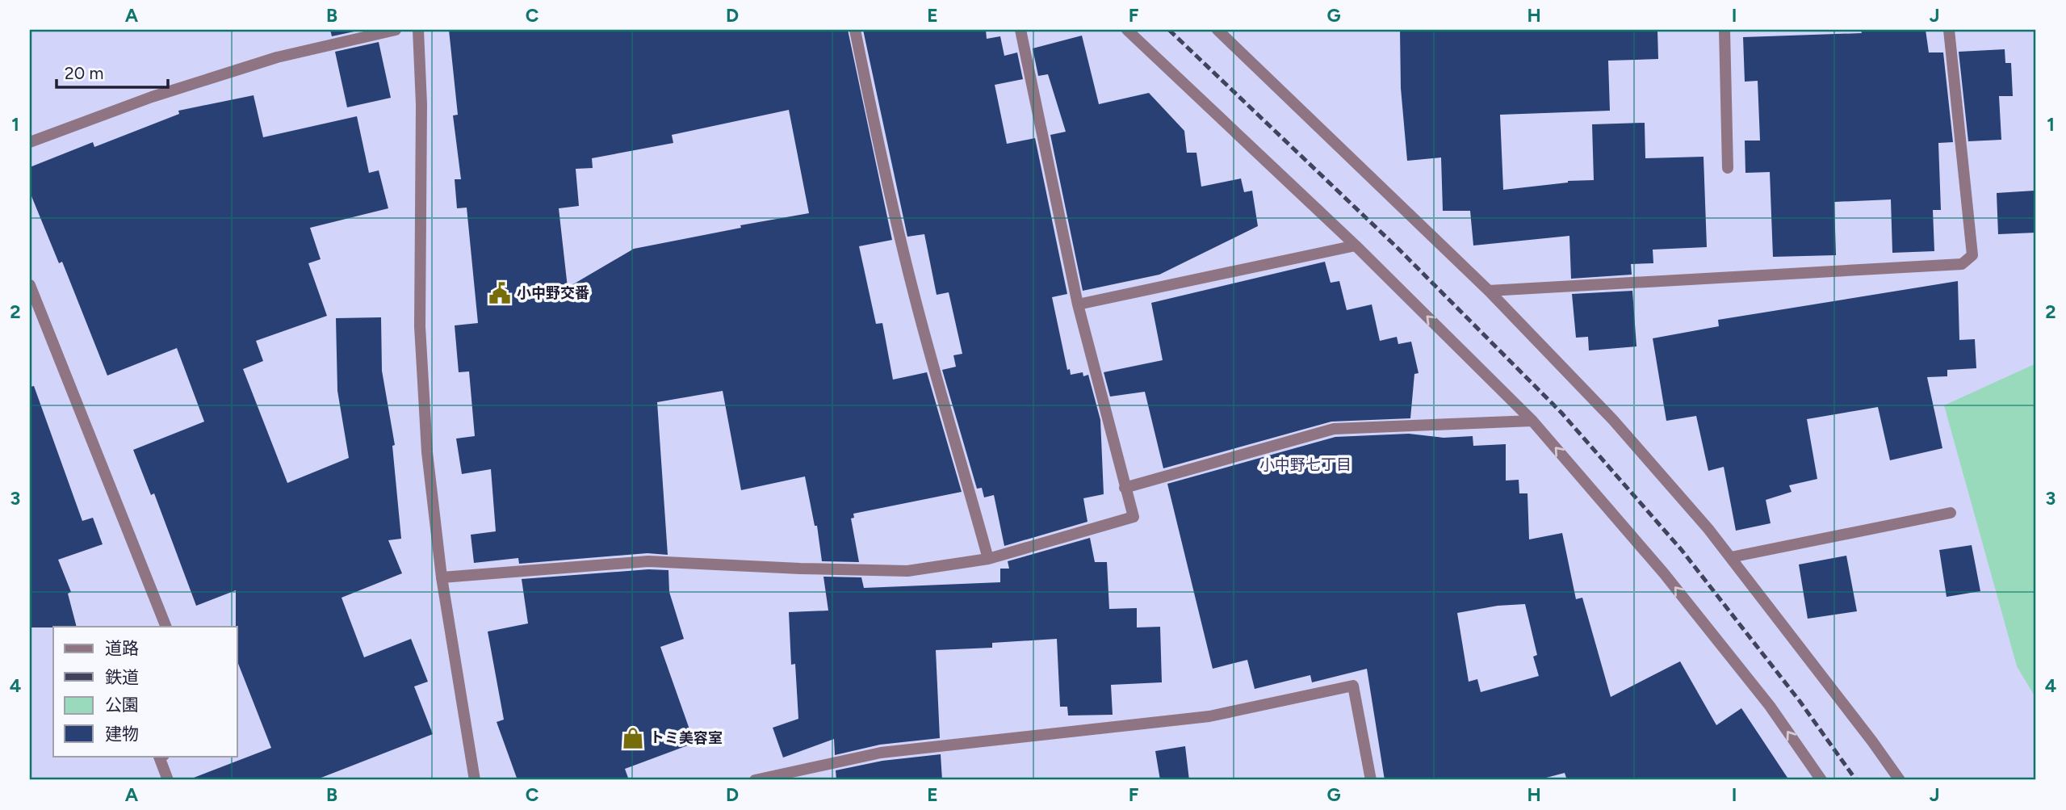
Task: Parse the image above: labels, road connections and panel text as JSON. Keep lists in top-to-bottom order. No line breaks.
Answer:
{"districts":["小中野七丁目"],"places":{"public building":["小中野交番"],"shop":["トミ美容室"]},"legend":["道路","鉄道","公園","建物"],"scale_bar":"20 m","grid":{"columns":["A","B","C","D","E","F","G","H","I","J"],"rows":["1","2","3","4"]}}
